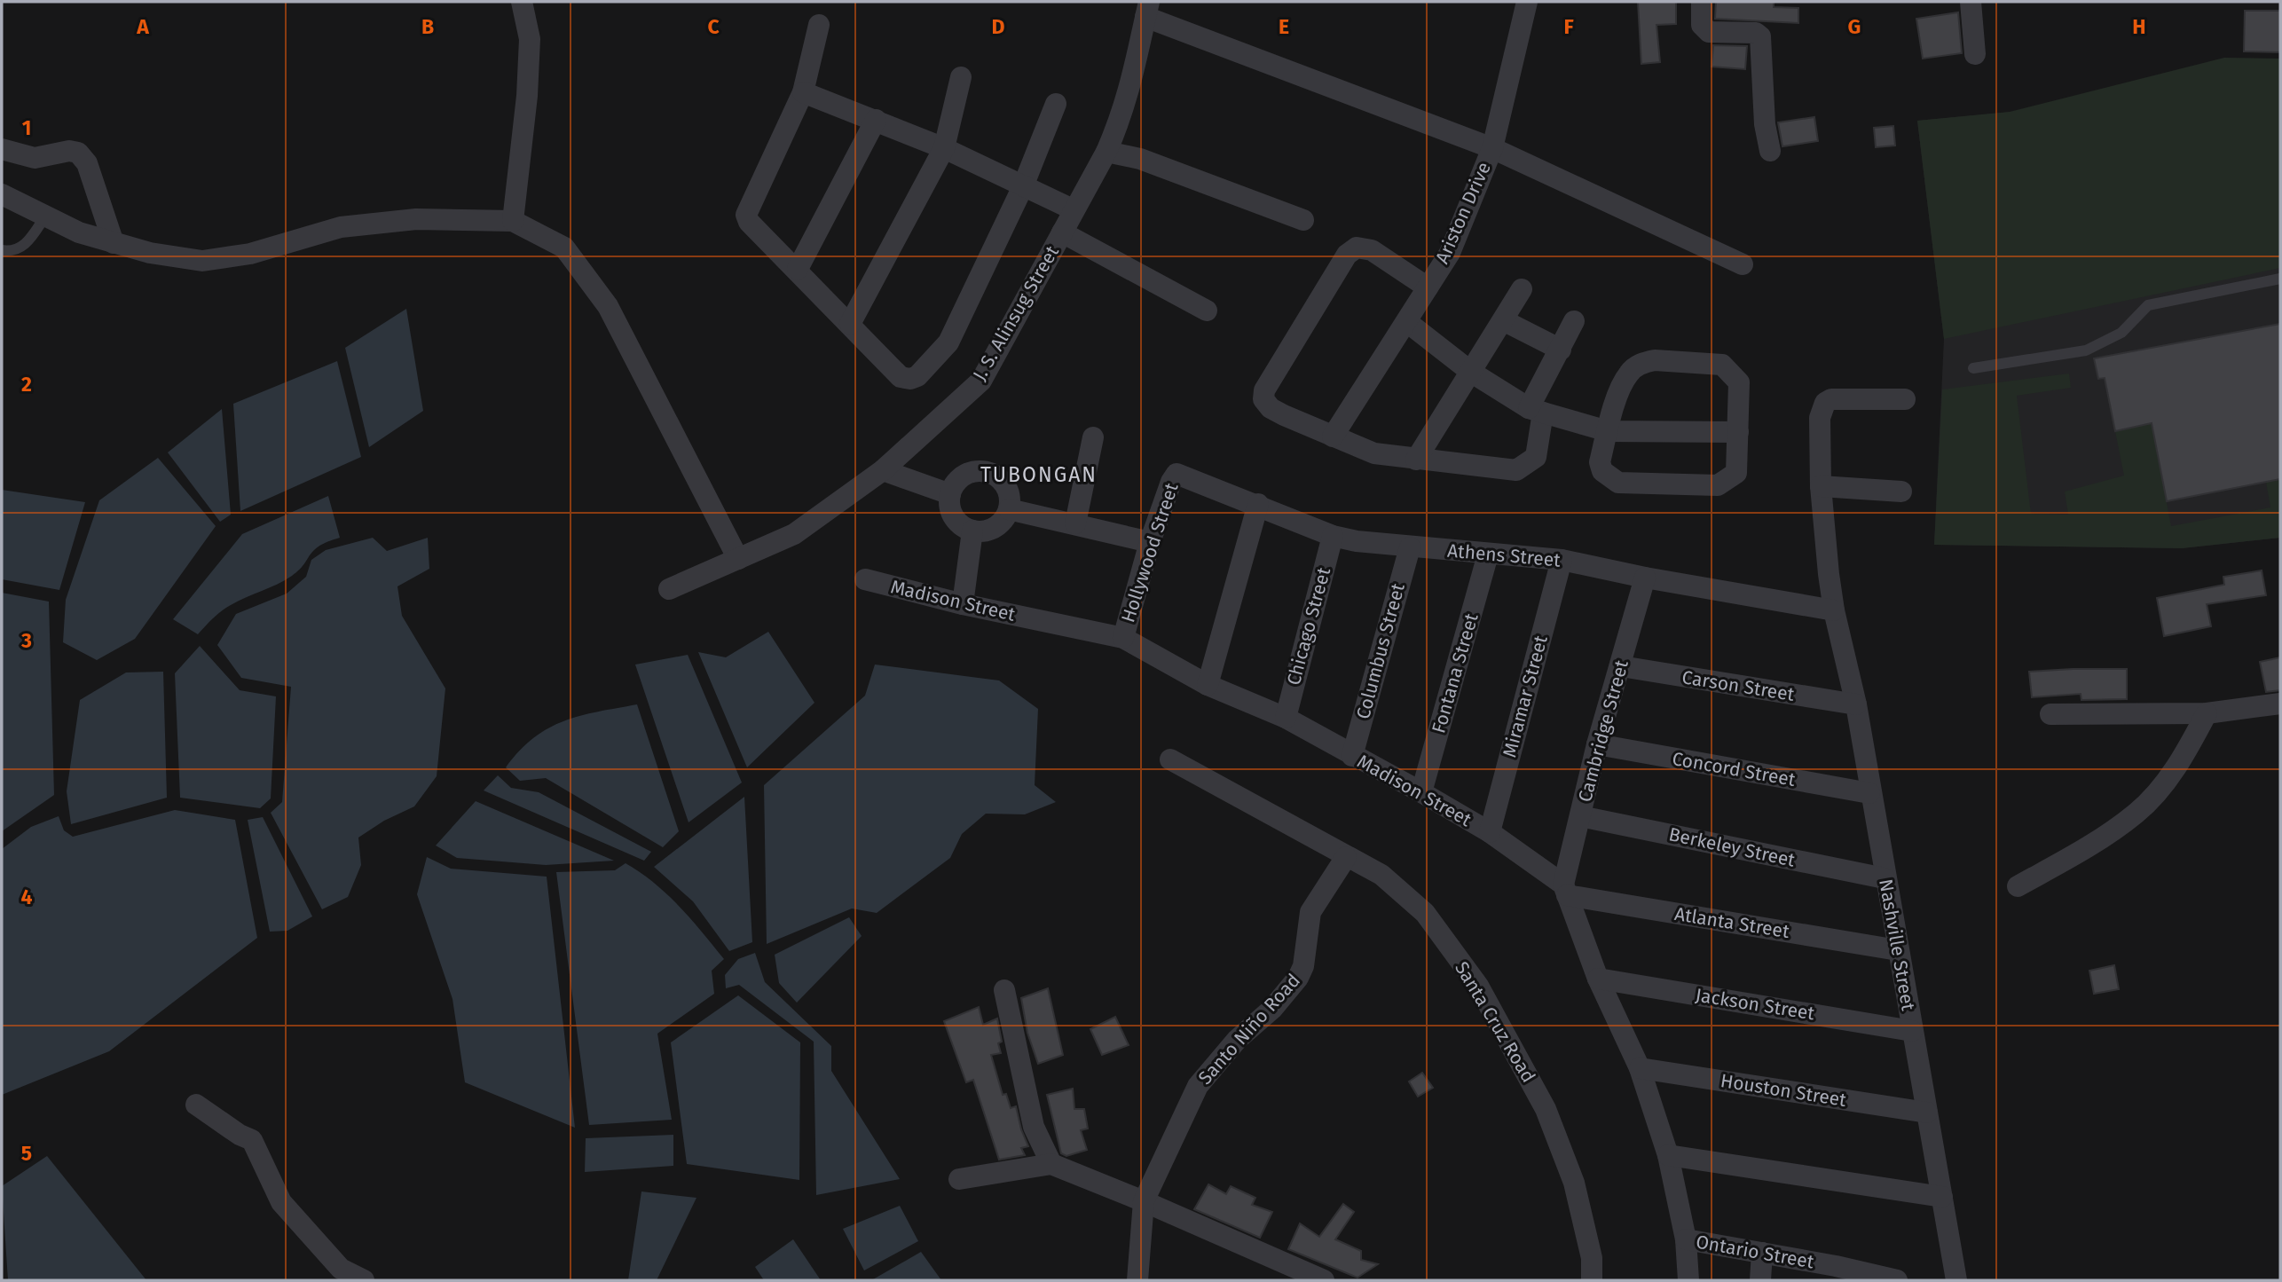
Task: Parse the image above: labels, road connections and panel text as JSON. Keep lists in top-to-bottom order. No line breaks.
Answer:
{"streets":{"street":["Ariston Drive","J. S. Alinsug Street","Hollywood Street","Athens Street","Madison Street","Chicago Street","Columbus Street","Fontana Street","Carson Street","Miramar Street","Cambridge Street","Concord Street","Berkeley Street","Atlanta Street","Nashville Street","Jackson Street","Santa Cruz Road","Santo Niño Road","Houston Street","Ontario Street"]},"crossings":[["Hollywood Street","Athens Street"],["Hollywood Street","Madison Street"],["Athens Street","Chicago Street"],["Athens Street","Columbus Street"],["Athens Street","Fontana Street"],["Athens Street","Miramar Street"],["Athens Street","Cambridge Street"],["Athens Street","Nashville Street"],["Madison Street","Chicago Street"],["Madison Street","Columbus Street"],["Madison Street","Fontana Street"],["Madison Street","Miramar Street"],["Madison Street","Cambridge Street"],["Madison Street","Atlanta Street"],["Carson Street","Cambridge Street"],["Carson Street","Nashville Street"],["Cambridge Street","Concord Street"],["Cambridge Street","Berkeley Street"],["Cambridge Street","Atlanta Street"],["Concord Street","Nashville Street"],["Berkeley Street","Nashville Street"],["Atlanta Street","Nashville Street"],["Nashville Street","Jackson Street"],["Nashville Street","Houston Street"],["Santa Cruz Road","Santo Niño Road"]],"districts":["TUBONGAN"],"grid":{"columns":["A","B","C","D","E","F","G","H"],"rows":["1","2","3","4","5"]}}
